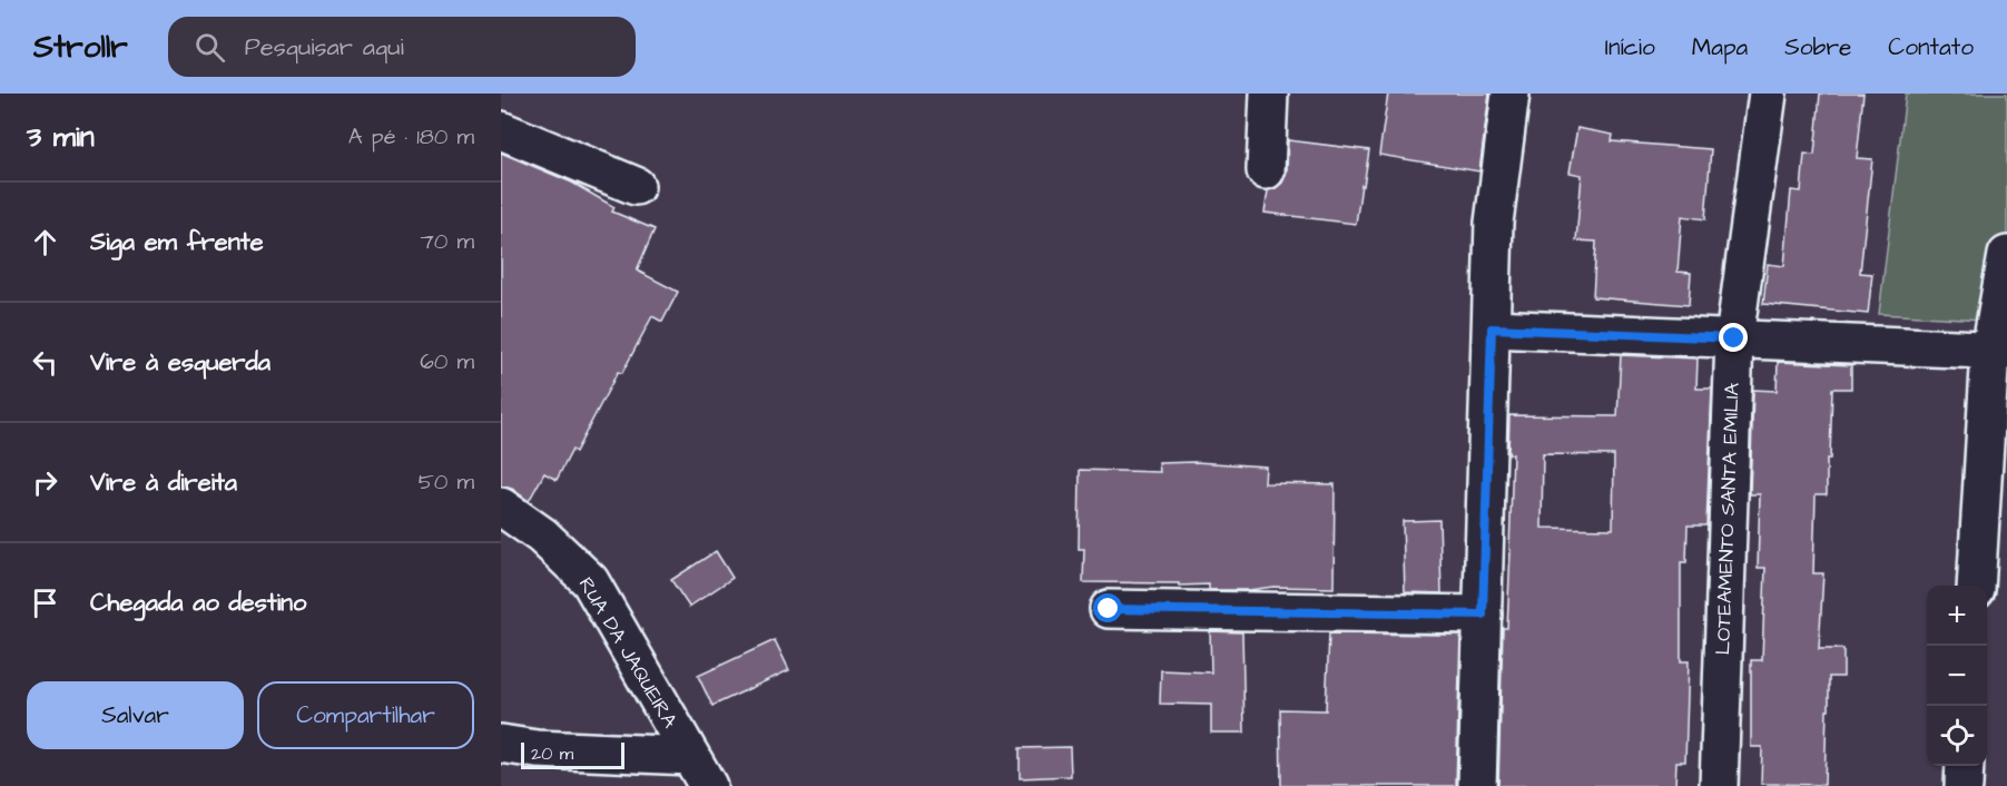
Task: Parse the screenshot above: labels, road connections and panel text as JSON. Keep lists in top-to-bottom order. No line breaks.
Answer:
{"streets":{"street":["LOTEAMENTO SANTA EMILIA","RUA DA JAQUEIRA"]},"scale_bar":"20 m","page":{"header":"Strollr","search":"Pesquisar aqui","nav":["Início","Mapa","Sobre","Contato"],"heading":["3 min","A pé · 180 m"],"list":[["Siga em frente","70 m"],["Vire à esquerda","60 m"],["Vire à direita","50 m"],"Chegada ao destino"],"map_buttons":["+","−"],"buttons":["Salvar","Compartilhar"],"scale":"20 m"}}
